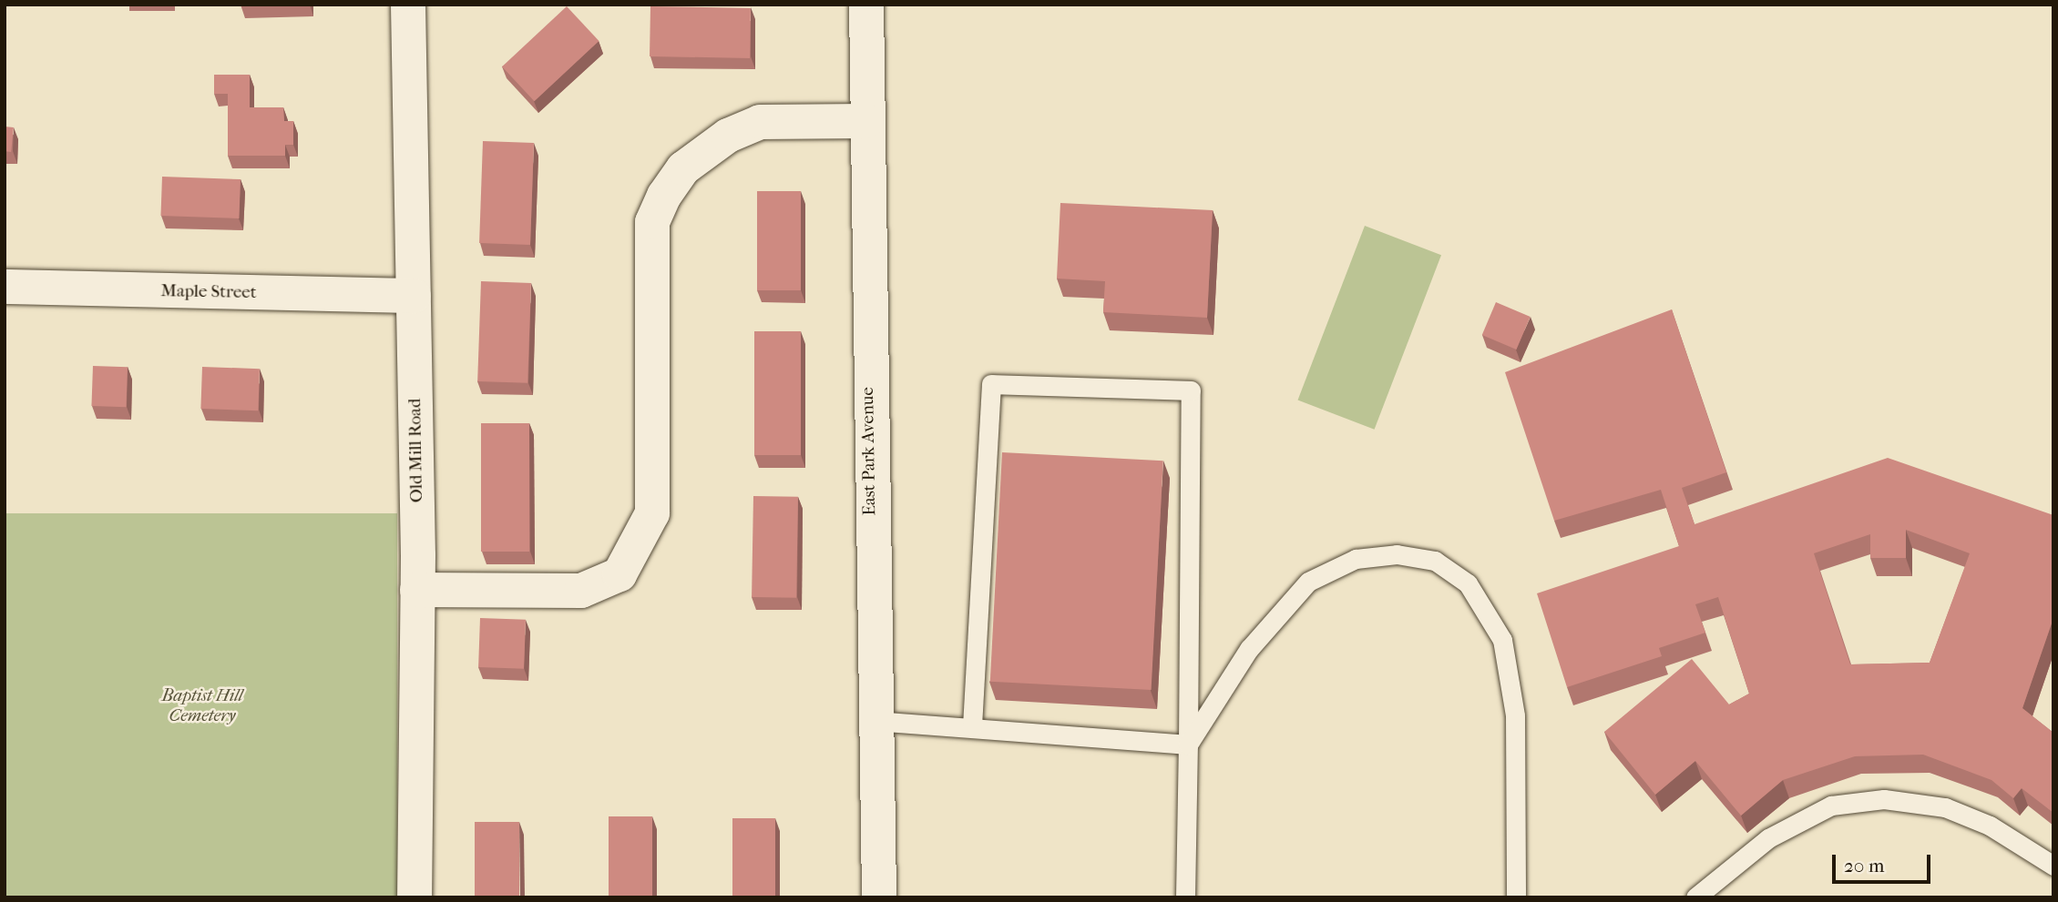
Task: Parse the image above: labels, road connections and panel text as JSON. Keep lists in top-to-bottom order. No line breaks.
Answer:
{"streets":{"street":["Maple Street","Old Mill Road","East Park Avenue"]},"crossings":[["Maple Street","Old Mill Road"]],"parks":["Baptist Hill Cemetery"],"scale_bar":"20 m"}
